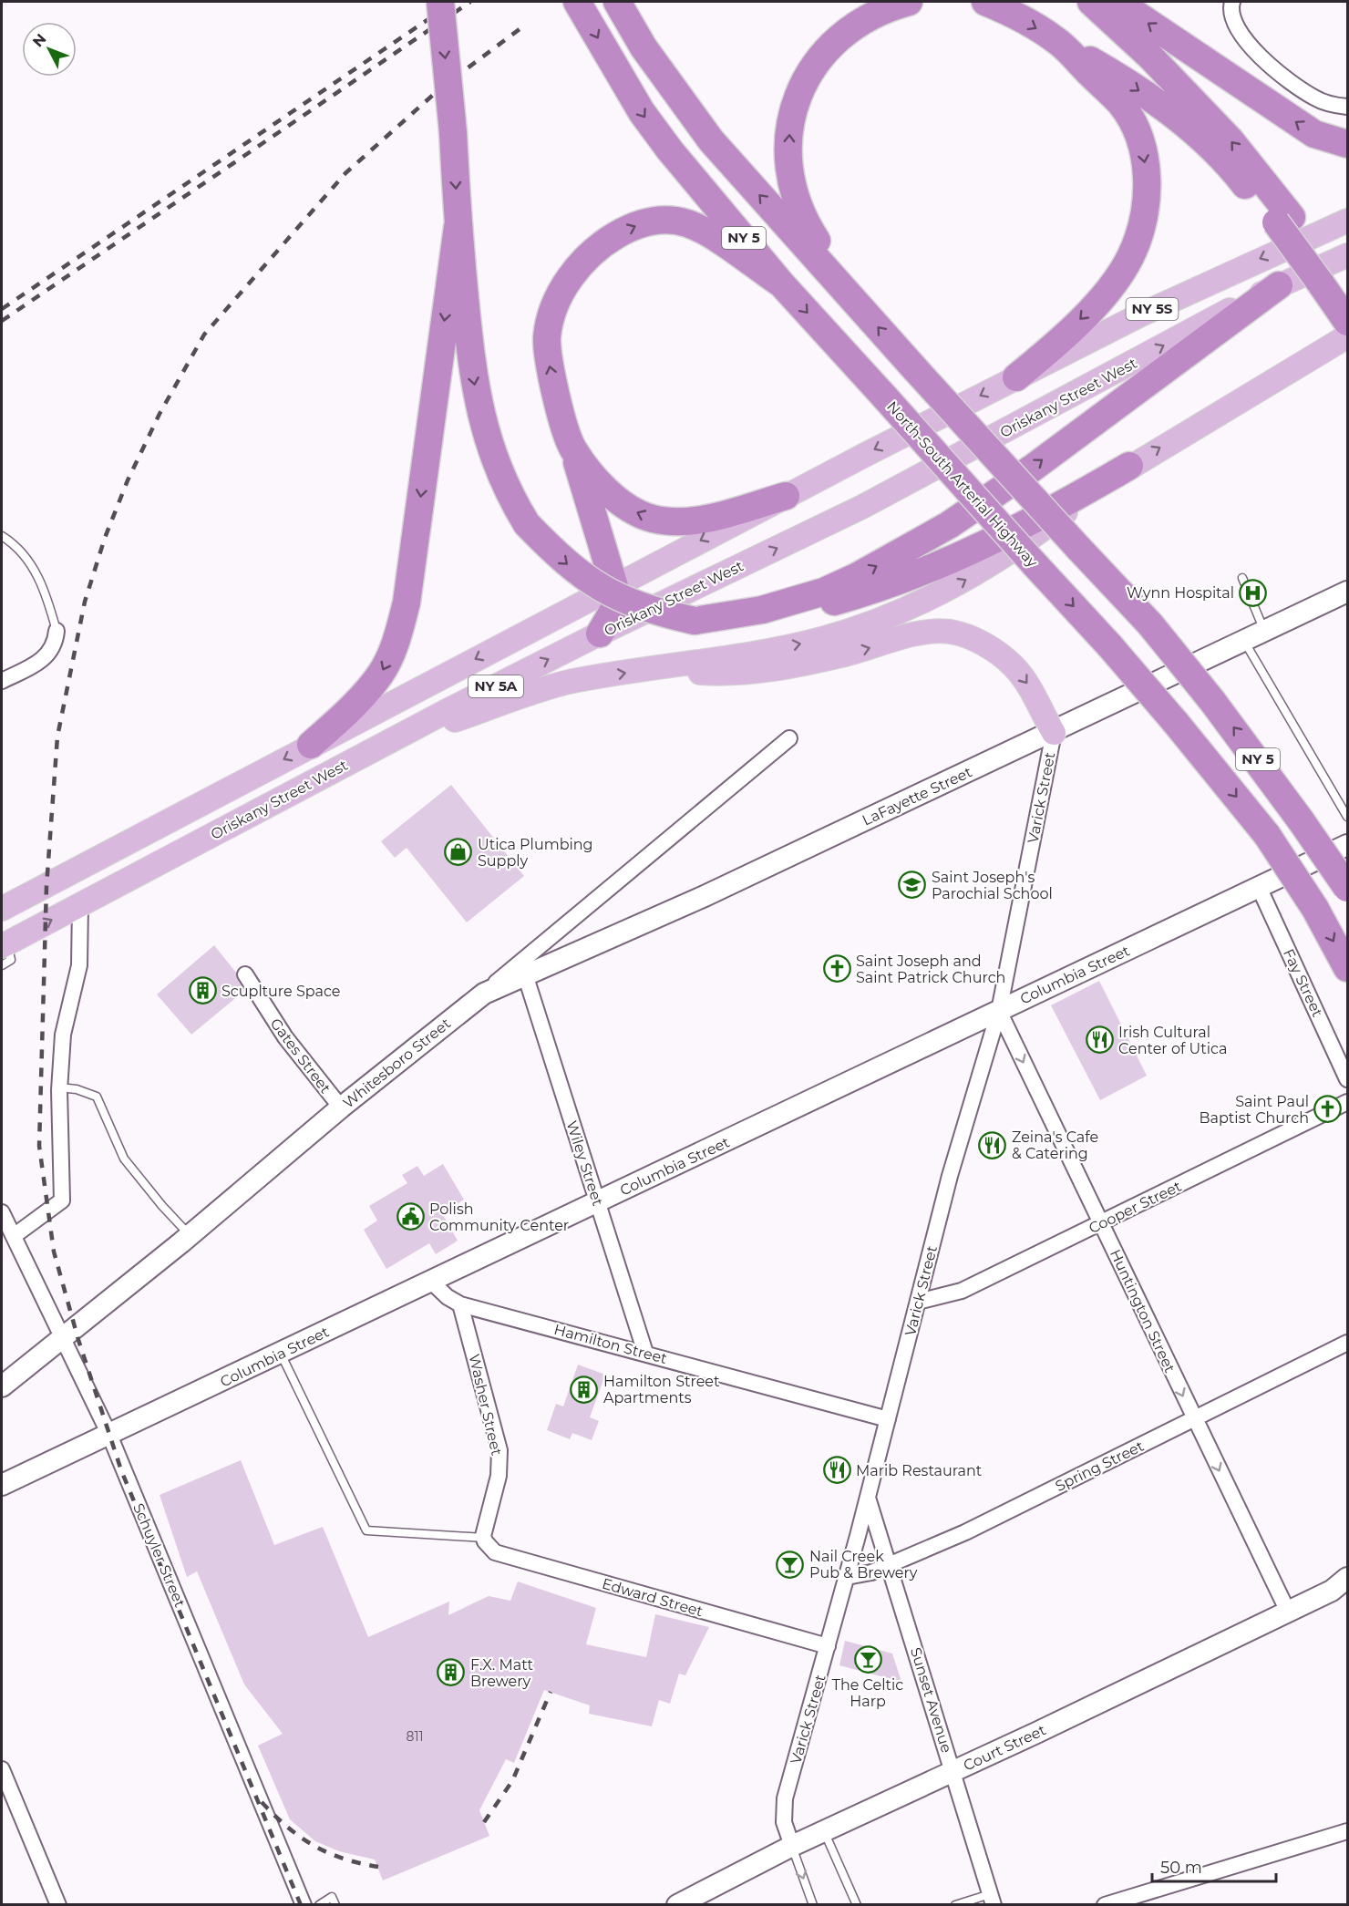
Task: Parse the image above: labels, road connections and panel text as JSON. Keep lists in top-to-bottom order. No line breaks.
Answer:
{"streets":{"highway":["NY 5","North-South Arterial Highway"],"main road":["NY 5S","Oriskany Street West","NY 5A"],"street":["LaFayette Street","Varick Street","Columbia Street","Fay Street","Gates Street","Whitesboro Street","Wiley Street","Cooper Street","Huntington Street","Hamilton Street","Washer Street","Spring Street","Schuyler Street","Edward Street","Sunset Avenue","Court Street"]},"crossings":[["NY 5S","NY 5A"],["LaFayette Street","Varick Street"],["LaFayette Street","Whitesboro Street"],["LaFayette Street","Wiley Street"],["Varick Street","Columbia Street"],["Varick Street","Cooper Street"],["Varick Street","Huntington Street"],["Varick Street","Hamilton Street"],["Varick Street","Spring Street"],["Varick Street","Edward Street"],["Varick Street","Sunset Avenue"],["Varick Street","Court Street"],["Columbia Street","Fay Street"],["Columbia Street","Wiley Street"],["Columbia Street","Huntington Street"],["Columbia Street","Schuyler Street"],["Gates Street","Whitesboro Street"],["Whitesboro Street","Schuyler Street"],["Wiley Street","Hamilton Street"],["Cooper Street","Huntington Street"],["Huntington Street","Spring Street"],["Huntington Street","Court Street"],["Hamilton Street","Washer Street"],["Washer Street","Edward Street"],["Spring Street","Sunset Avenue"],["Sunset Avenue","Court Street"]],"one_way":["Huntington Street"],"places":{"hospital":["Wynn Hospital"],"shop":["Utica Plumbing Supply"],"school or university":["Saint Joseph's Parochial School"],"church":["Saint Joseph and Saint Patrick Church","Saint Paul Baptist Church"],"building":["Scuplture Space","Hamilton Street Apartments","F.X. Matt Brewery"],"restaurant":["Irish Cultural Center of Utica","Zeina's Cafe & Catering","Marib Restaurant"],"public building":["Polish Community Center"],"bar":["Nail Creek Pub & Brewery","The Celtic Harp"]},"house_numbers":["811"],"scale_bar":"50 m","north":"top left"}
